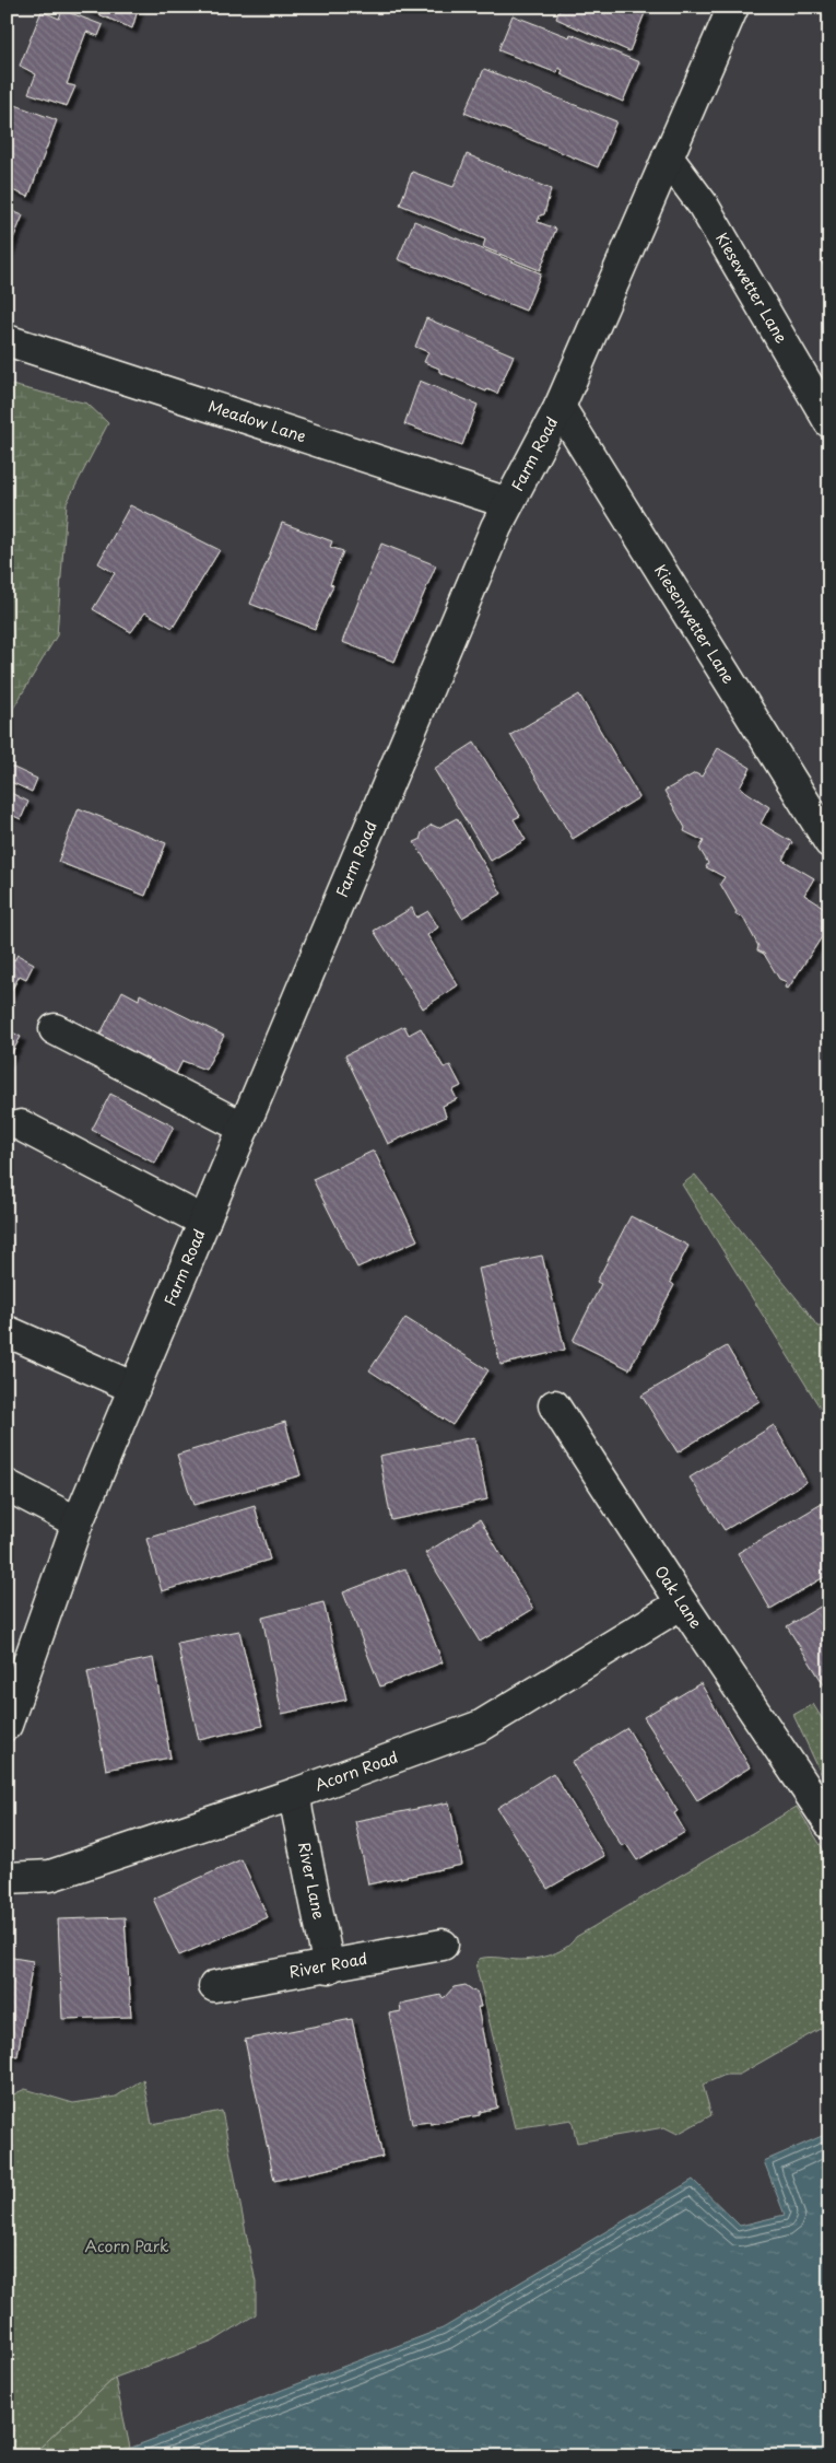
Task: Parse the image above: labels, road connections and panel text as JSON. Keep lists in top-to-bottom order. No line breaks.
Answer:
{"streets":{"street":["Kiesewetter Lane","Meadow Lane","Farm Road","Kiesenwetter Lane","Oak Lane","Acorn Road","River Lane","River Road"]},"crossings":[["Kiesewetter Lane","Farm Road"],["Meadow Lane","Farm Road"],["Farm Road","Kiesenwetter Lane"],["Oak Lane","Acorn Road"],["Acorn Road","River Lane"],["River Lane","River Road"]],"parks":["Acorn Park"]}
